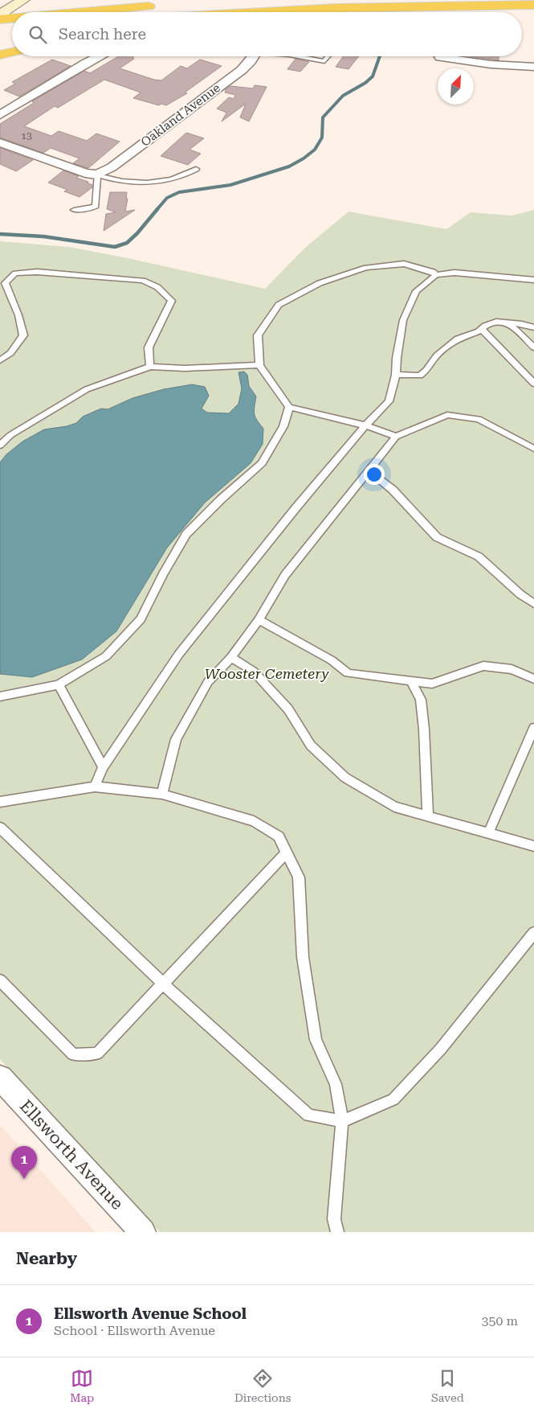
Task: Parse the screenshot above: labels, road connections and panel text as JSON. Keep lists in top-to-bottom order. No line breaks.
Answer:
{"streets":{"street":["Oakland Avenue","Ellsworth Avenue"]},"parks":["Wooster Cemetery"],"house_numbers":["13"],"north":"top right","page":{"search":"Search here","pins":"1","heading":"Nearby","list":[{"mark":"1","name":"Ellsworth Avenue School","note":"School · Ellsworth Avenue","value":"350 m"}],"nav":["Map","Directions","Saved"]}}
